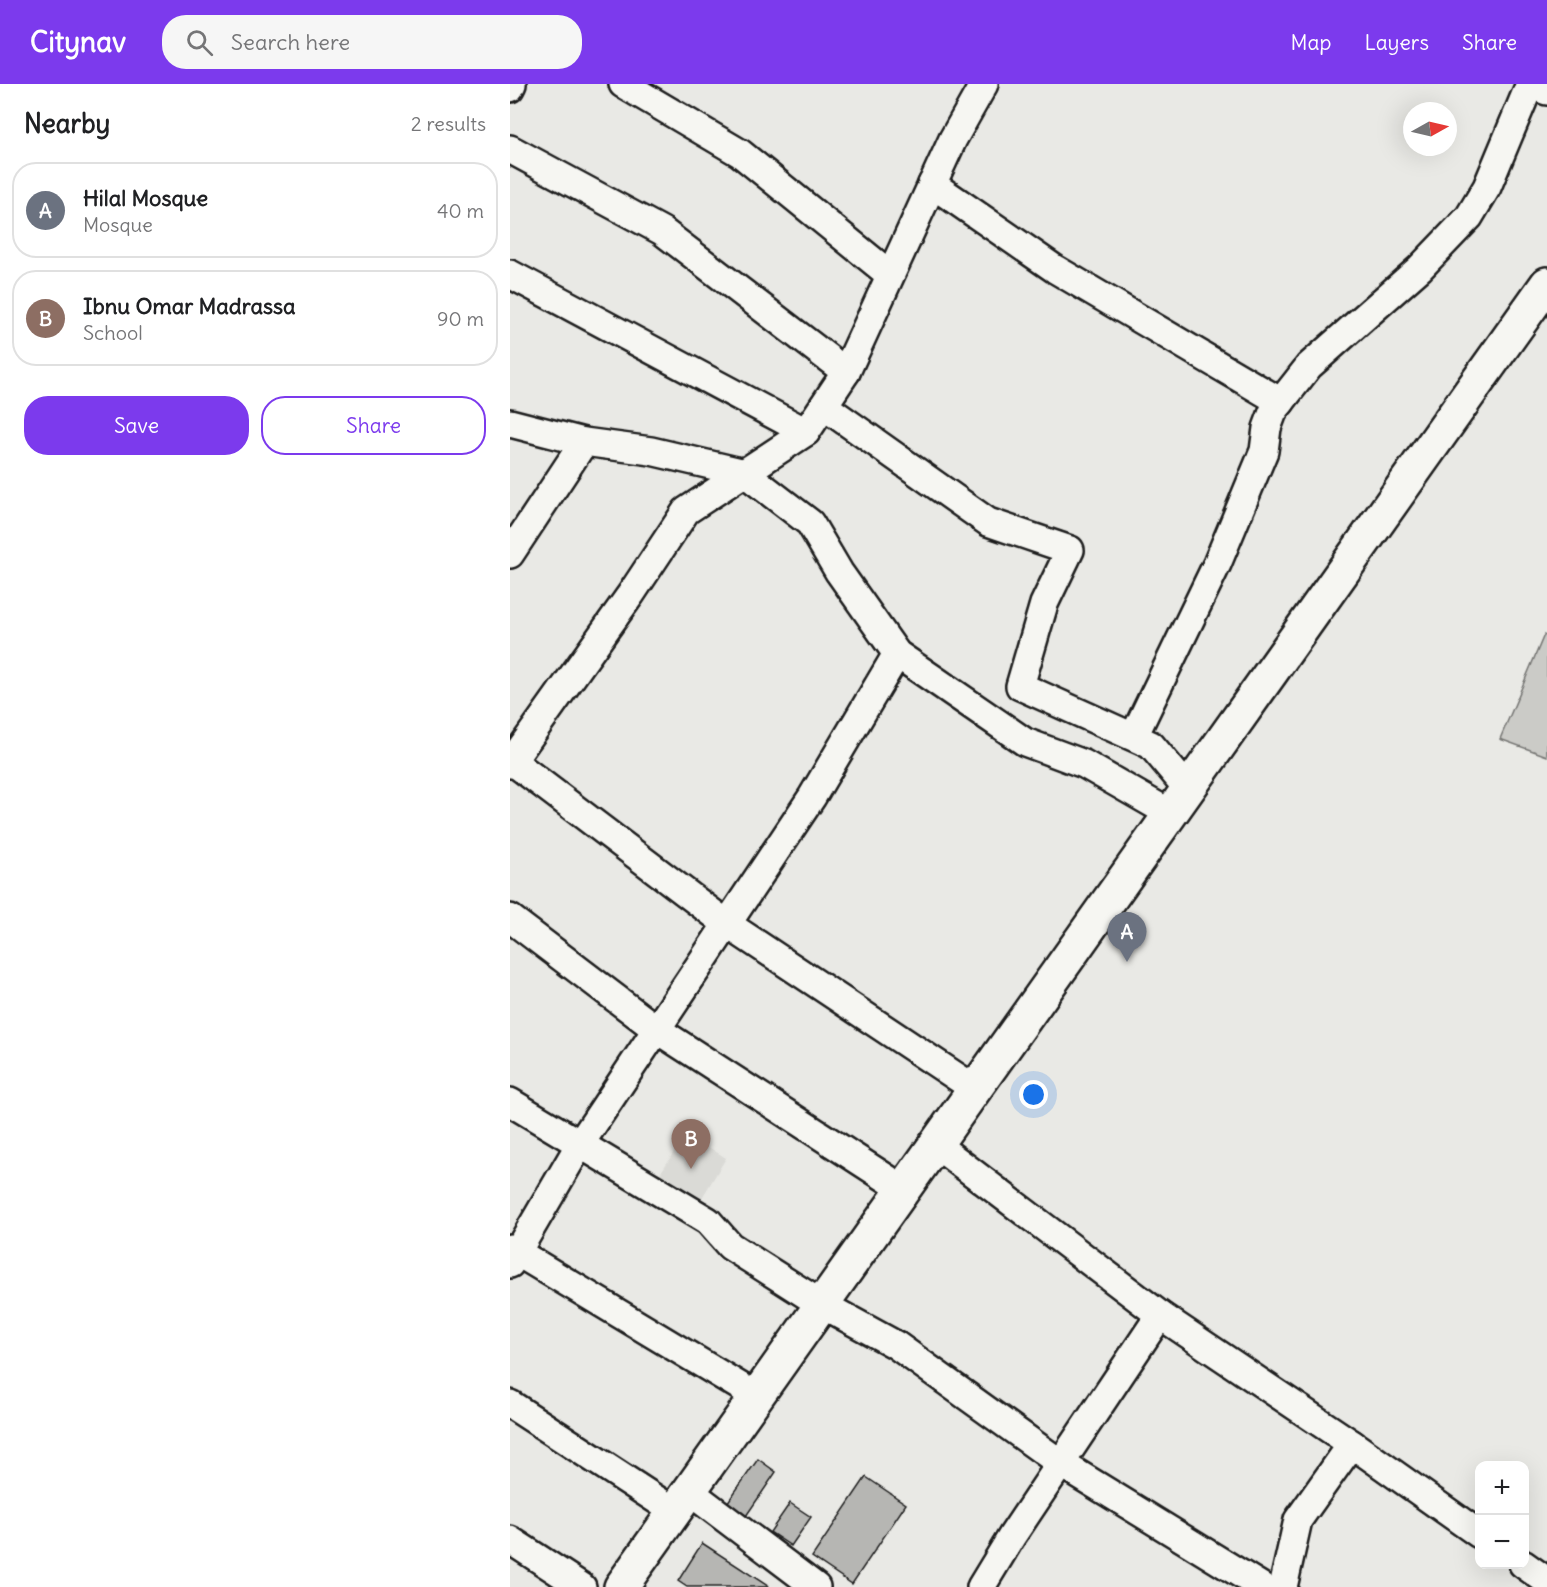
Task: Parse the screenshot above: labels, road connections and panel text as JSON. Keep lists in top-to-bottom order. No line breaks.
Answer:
{"north":"right","page":{"header":"Citynav","search":"Search here","nav":["Map","Layers","Share"],"heading":["Nearby","2 results"],"list":[{"mark":"A","name":"Hilal Mosque","note":"Mosque","value":"40 m"},{"mark":"B","name":"Ibnu Omar Madrassa","note":"School","value":"90 m"}],"buttons":["Save","Share"],"pins":["A","B"],"map_buttons":["+","−"]}}
